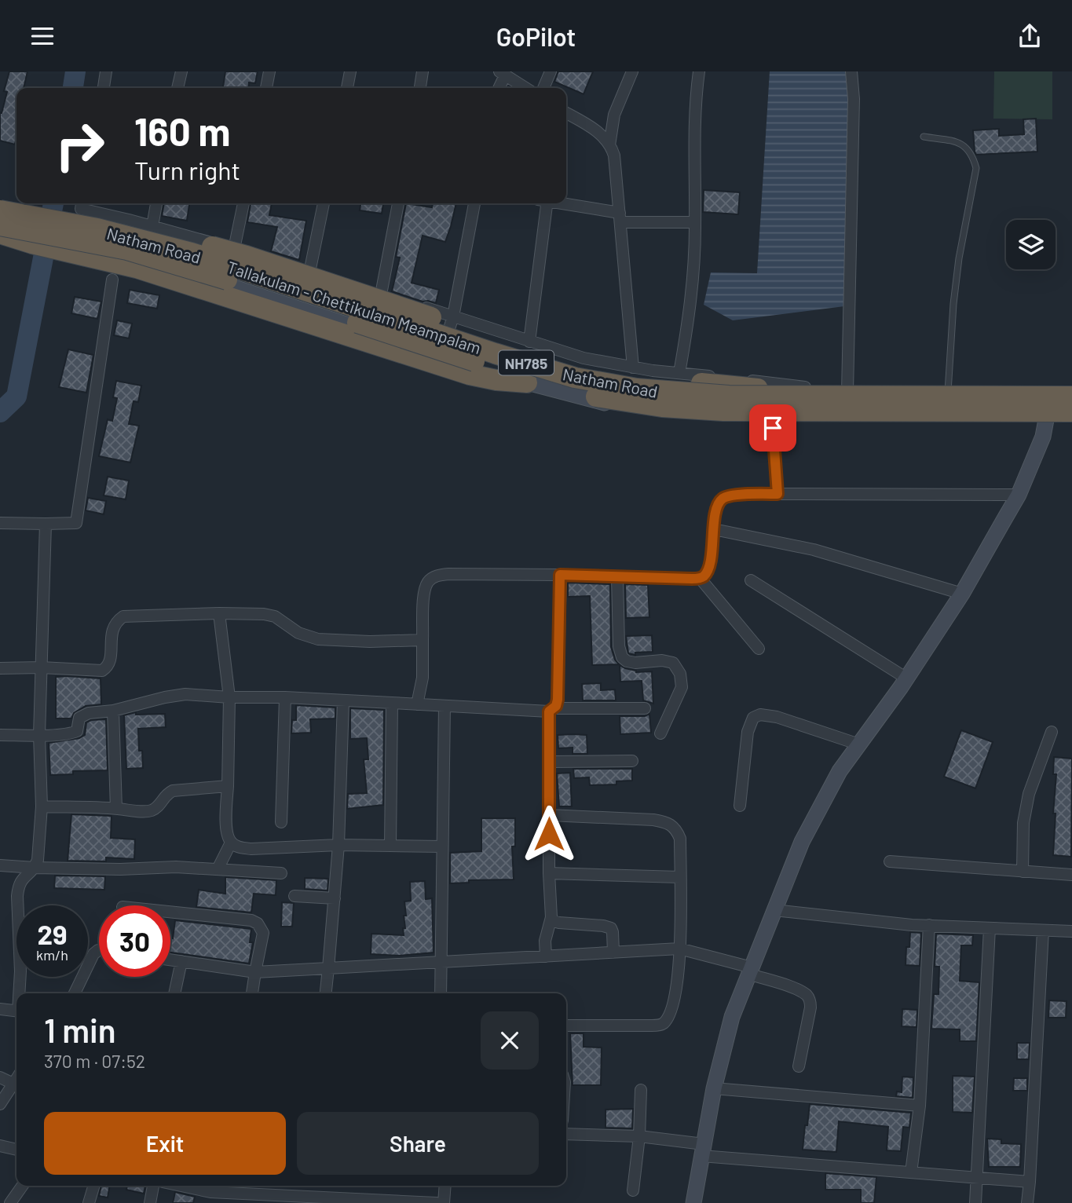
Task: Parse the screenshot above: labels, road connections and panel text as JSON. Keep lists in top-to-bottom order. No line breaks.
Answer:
{"streets":{"highway":["Tallakulam - Chettikulam Meampalam","NH785"],"main road":["Natham Road"]},"page":{"header":"GoPilot","turn":["160 m","Turn right"],"speed":"29 km/h","limit":"30","heading":["1 min","370 m · 07:52"],"buttons":["Exit","Share"]}}
